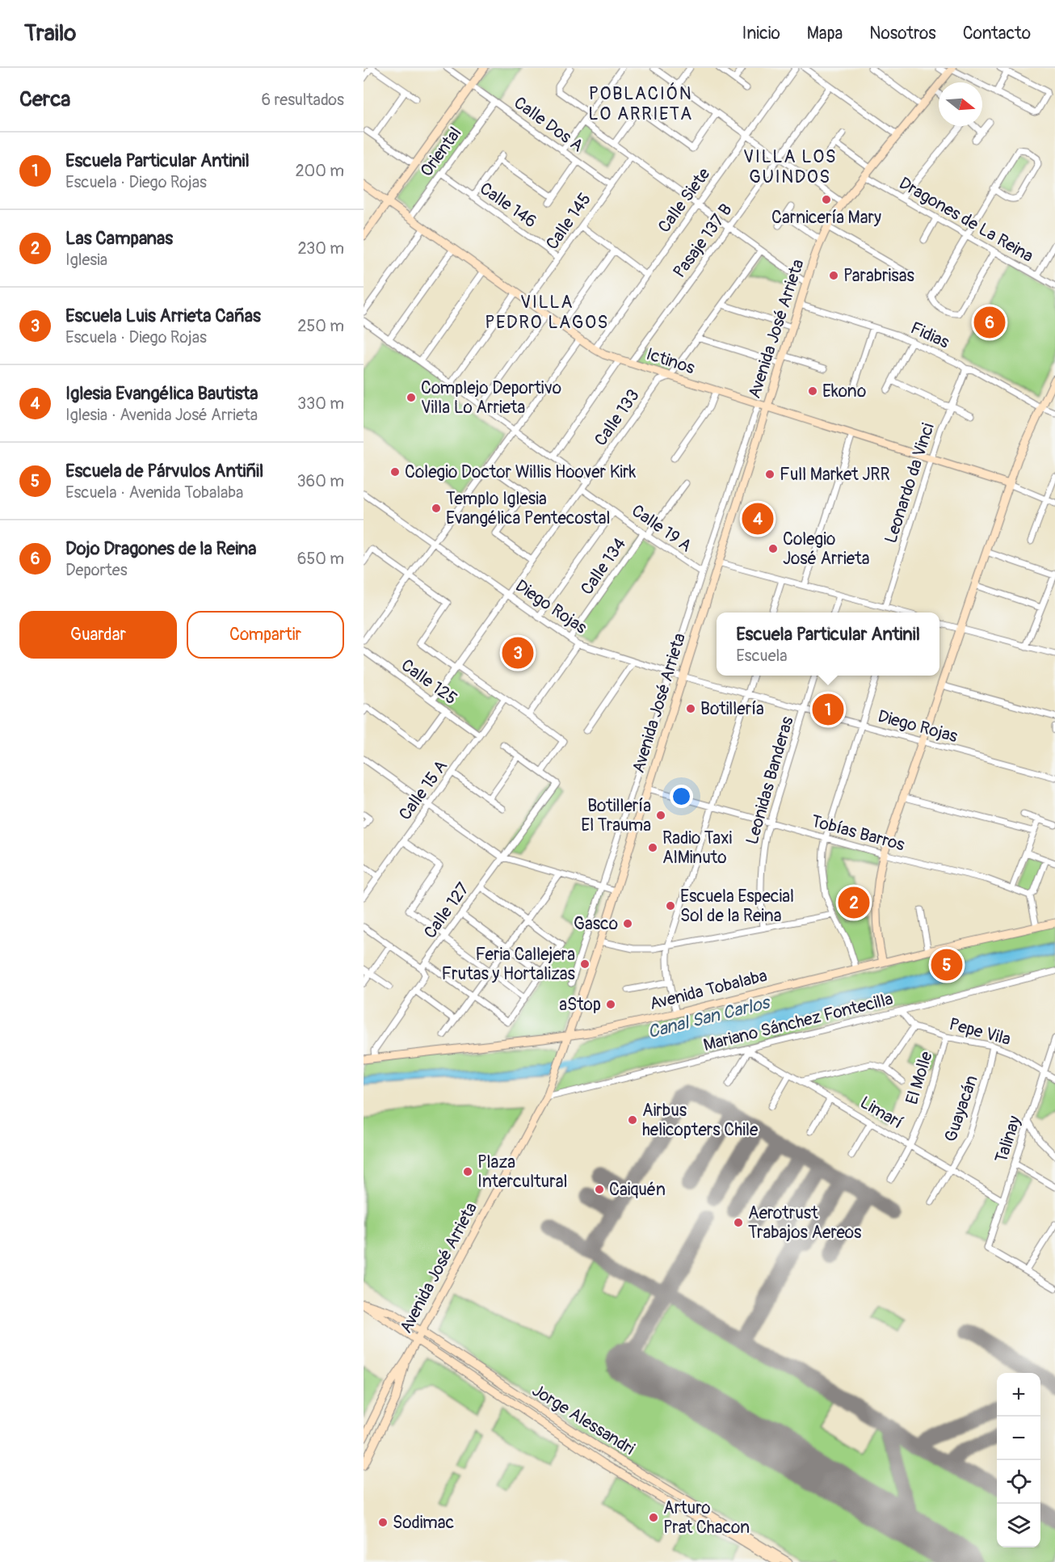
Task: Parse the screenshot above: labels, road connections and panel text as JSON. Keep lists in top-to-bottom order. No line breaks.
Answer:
{"streets":{"main road":["Avenida José Arrieta","Ictinos","Avenida Tobalaba","Jorge Alessandri"],"street":["Calle Dos A","Oriental","Calle Siete","Calle 146","Dragones de La Reina","Calle 145","Pasaje 137 B","Fidias","Calle 133","Leonardo da Vinci","Calle 19 A","Calle 134","Diego Rojas","Calle 125","Leonidas Banderas","Calle 15 A","Tobías Barros","Calle 127","Mariano Sánchez Fontecilla","Pepe Vila","El Molle","Guayacán","Limarí","Talinay"]},"crossings":[["Calle Dos A","Oriental"],["Calle Dos A","Calle 145"],["Oriental","Calle 146"],["Oriental","Ictinos"],["Calle Siete","Ictinos"],["Calle 146","Calle 145"],["Dragones de La Reina","Avenida José Arrieta"],["Calle 145","Ictinos"],["Pasaje 137 B","Ictinos"],["Avenida José Arrieta","Fidias"],["Avenida José Arrieta","Ictinos"],["Avenida José Arrieta","Diego Rojas"],["Avenida José Arrieta","Tobías Barros"],["Avenida José Arrieta","Avenida Tobalaba"],["Avenida José Arrieta","Mariano Sánchez Fontecilla"],["Avenida José Arrieta","Jorge Alessandri"],["Fidias","Leonardo da Vinci"],["Ictinos","Calle 133"],["Ictinos","Leonardo da Vinci"],["Calle 133","Calle 19 A"],["Calle 133","Diego Rojas"],["Calle 133","Calle 125"],["Calle 19 A","Calle 134"],["Calle 134","Diego Rojas"],["Diego Rojas","Leonidas Banderas"],["Calle 125","Calle 15 A"],["Leonidas Banderas","Tobías Barros"],["Calle 127","Avenida Tobalaba"],["Mariano Sánchez Fontecilla","Limarí"],["Pepe Vila","El Molle"],["Pepe Vila","Guayacán"],["Pepe Vila","Talinay"],["El Molle","Limarí"],["Guayacán","Limarí"],["Limarí","Talinay"]],"districts":["POBLACIÓN LO ARRIETA","VILLA LOS GUINDOS","VILLA PEDRO LAGOS"],"water":["Canal San Carlos"],"places":["Carnicería Mary","Parabrisas","Ekono","Complejo Deportivo Villa Lo Arrieta","Colegio Doctor Willis Hoover Kirk","Full Market JRR","Templo Iglesia Evangélica Pentecostal","Colegio José Arrieta","Botillería","Botillería El Trauma","Radio Taxi AlMinuto","Escuela Especial Sol de la Reina","Gasco","Feria Callejera Frutas y Hortalizas","aStop","Airbus helicopters Chile","Plaza Intercultural","Caiquén","Aerotrust Trabajos Aereos","Arturo Prat Chacon","Sodimac"],"north":"right","page":{"header":"Trailo","nav":["Inicio","Mapa","Nosotros","Contacto"],"heading":["Cerca","6 resultados"],"list":[{"mark":"1","name":"Escuela Particular Antinil","note":"Escuela · Diego Rojas","value":"200 m"},{"mark":"2","name":"Las Campanas","note":"Iglesia","value":"230 m"},{"mark":"3","name":"Escuela Luis Arrieta Cañas","note":"Escuela · Diego Rojas","value":"250 m"},{"mark":"4","name":"Iglesia Evangélica Bautista","note":"Iglesia · Avenida José Arrieta","value":"330 m"},{"mark":"5","name":"Escuela de Párvulos Antiñil","note":"Escuela · Avenida Tobalaba","value":"360 m"},{"mark":"6","name":"Dojo Dragones de la Reina","note":"Deportes","value":"650 m"}],"pins":["6","4","3","1","2","5"],"buttons":["Guardar","Compartir"],"popup":["Escuela Particular Antinil","Escuela"],"map_buttons":["+","−"]}}
